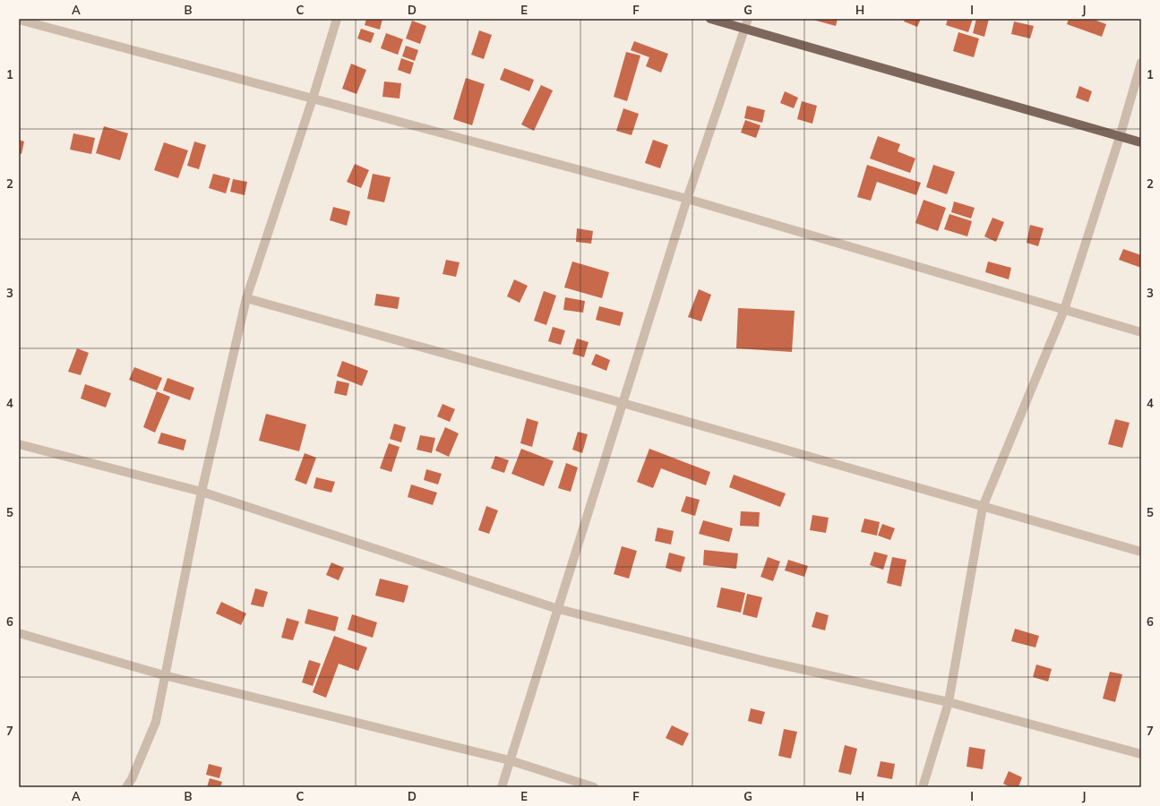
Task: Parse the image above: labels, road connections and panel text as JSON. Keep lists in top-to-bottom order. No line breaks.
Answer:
{"grid":{"columns":["A","B","C","D","E","F","G","H","I","J"],"rows":["1","2","3","4","5","6","7"]}}
